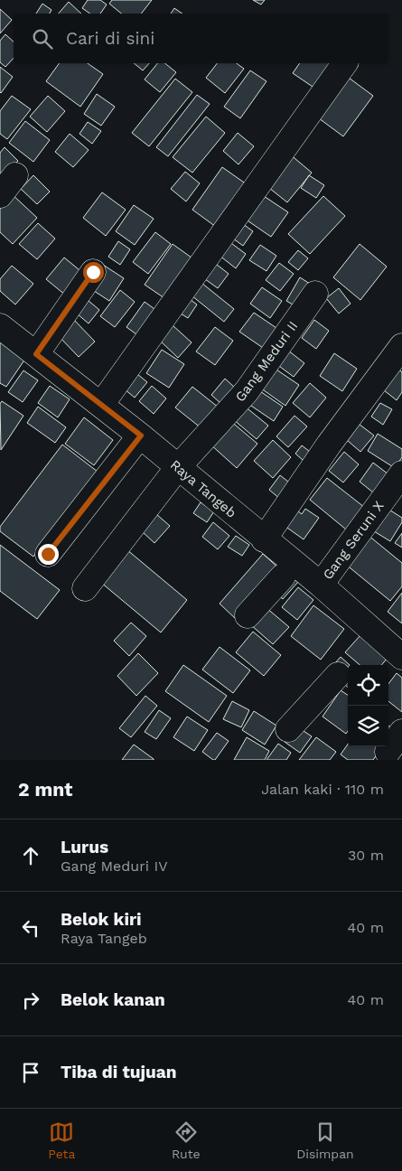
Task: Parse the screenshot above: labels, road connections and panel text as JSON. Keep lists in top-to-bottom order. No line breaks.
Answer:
{"streets":{"street":["Gang Meduri II","Raya Tangeb","Gang Seruni X"]},"crossings":[["Gang Meduri II","Raya Tangeb"],["Raya Tangeb","Gang Seruni X"]],"page":{"search":"Cari di sini","heading":["2 mnt","Jalan kaki · 110 m"],"list":[["Lurus","Gang Meduri IV","30 m"],["Belok kiri","Raya Tangeb","40 m"],["Belok kanan","40 m"],"Tiba di tujuan"],"nav":["Peta","Rute","Disimpan"]}}
